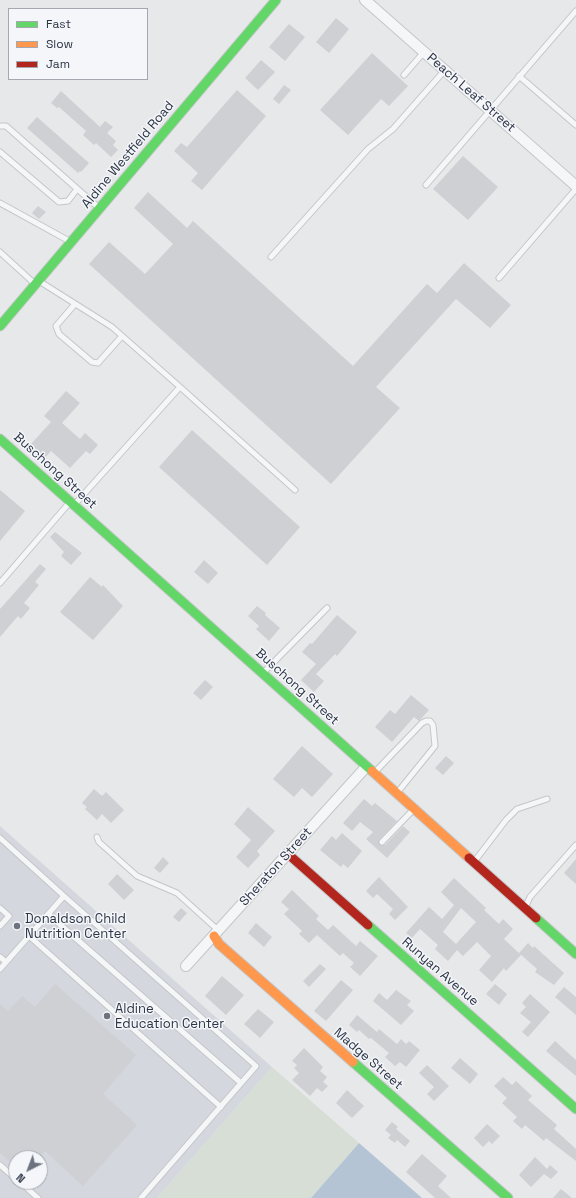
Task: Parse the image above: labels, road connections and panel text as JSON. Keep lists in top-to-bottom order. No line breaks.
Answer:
{"streets":{"street":["Peach Leaf Street","Aldine Westfield Road","Buschong Street","Sheraton Street","Runyan Avenue","Madge Street"]},"crossings":[["Buschong Street","Sheraton Street"],["Sheraton Street","Runyan Avenue"],["Sheraton Street","Madge Street"]],"places":["Donaldson Child Nutrition Center","Aldine Education Center"],"legend":["Fast","Slow","Jam"],"north":"bottom left"}
